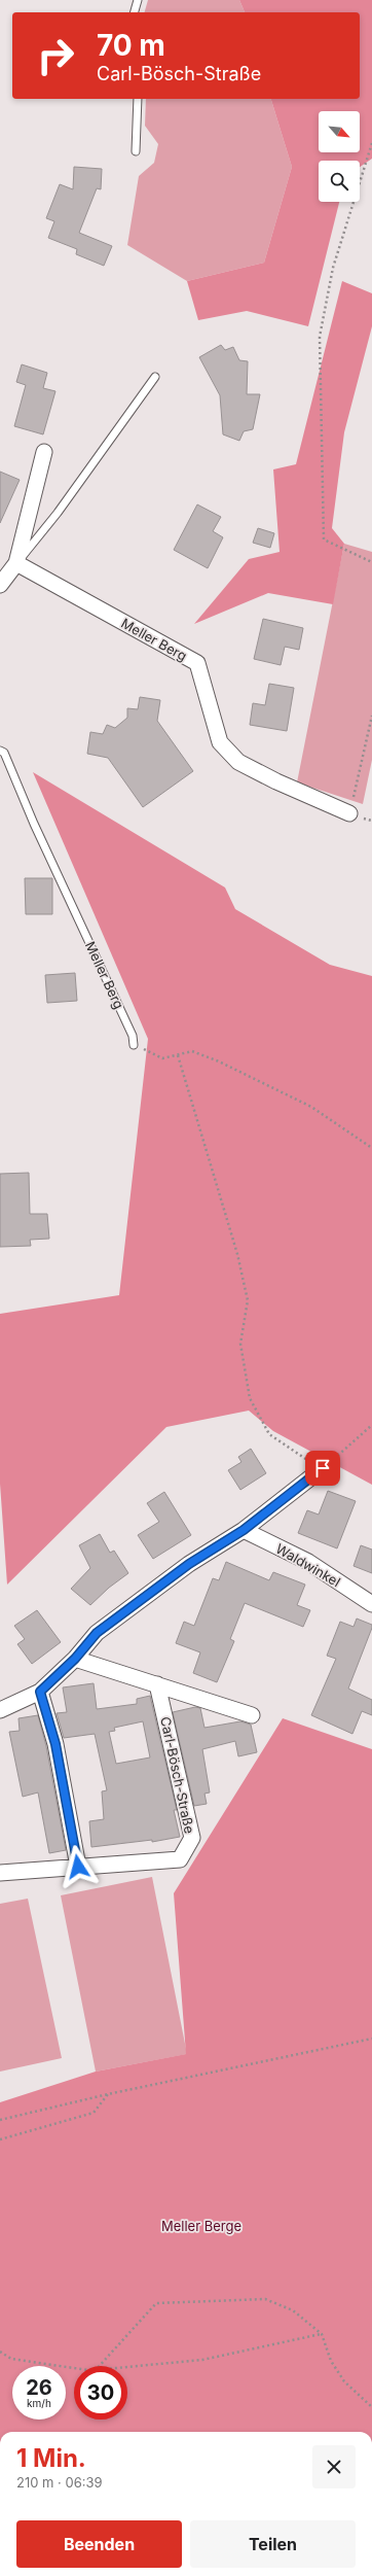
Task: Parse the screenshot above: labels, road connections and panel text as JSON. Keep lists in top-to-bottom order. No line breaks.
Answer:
{"streets":{"street":["Meller Berg","Waldwinkel","Carl-Bösch-Straße"]},"parks":["Meller Berge"],"north":"bottom right","page":{"turn":["70 m","Carl-Bösch-Straße"],"speed":"26 km/h","limit":"30","heading":["1 Min.","210 m · 06:39"],"buttons":["Beenden","Teilen"]}}
